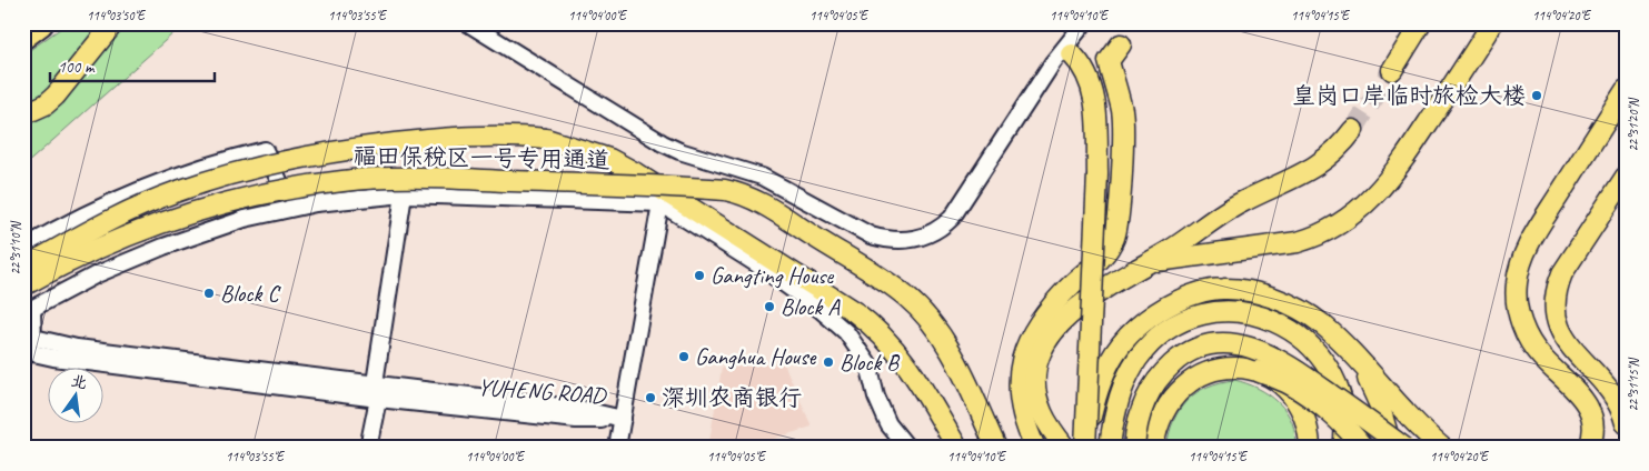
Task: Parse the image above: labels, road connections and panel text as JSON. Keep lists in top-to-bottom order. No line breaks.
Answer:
{"streets":{"main road":["福田保税区一号专用通道"],"street":["YUHENG ROAD"]},"places":["皇岗口岸临时旅检大楼","Gangting House","Block C","Block A","Ganghua House","Block B","深圳农商银行"],"scale_bar":"100 m","north":"top","coordinates":["114°03'50\"E","114°03'55\"E","114°04'00\"E","114°04'05\"E","114°04'10\"E","114°04'15\"E","114°04'20\"E","22°31'20\"N","22°31'10\"N","22°31'15\"N"]}
